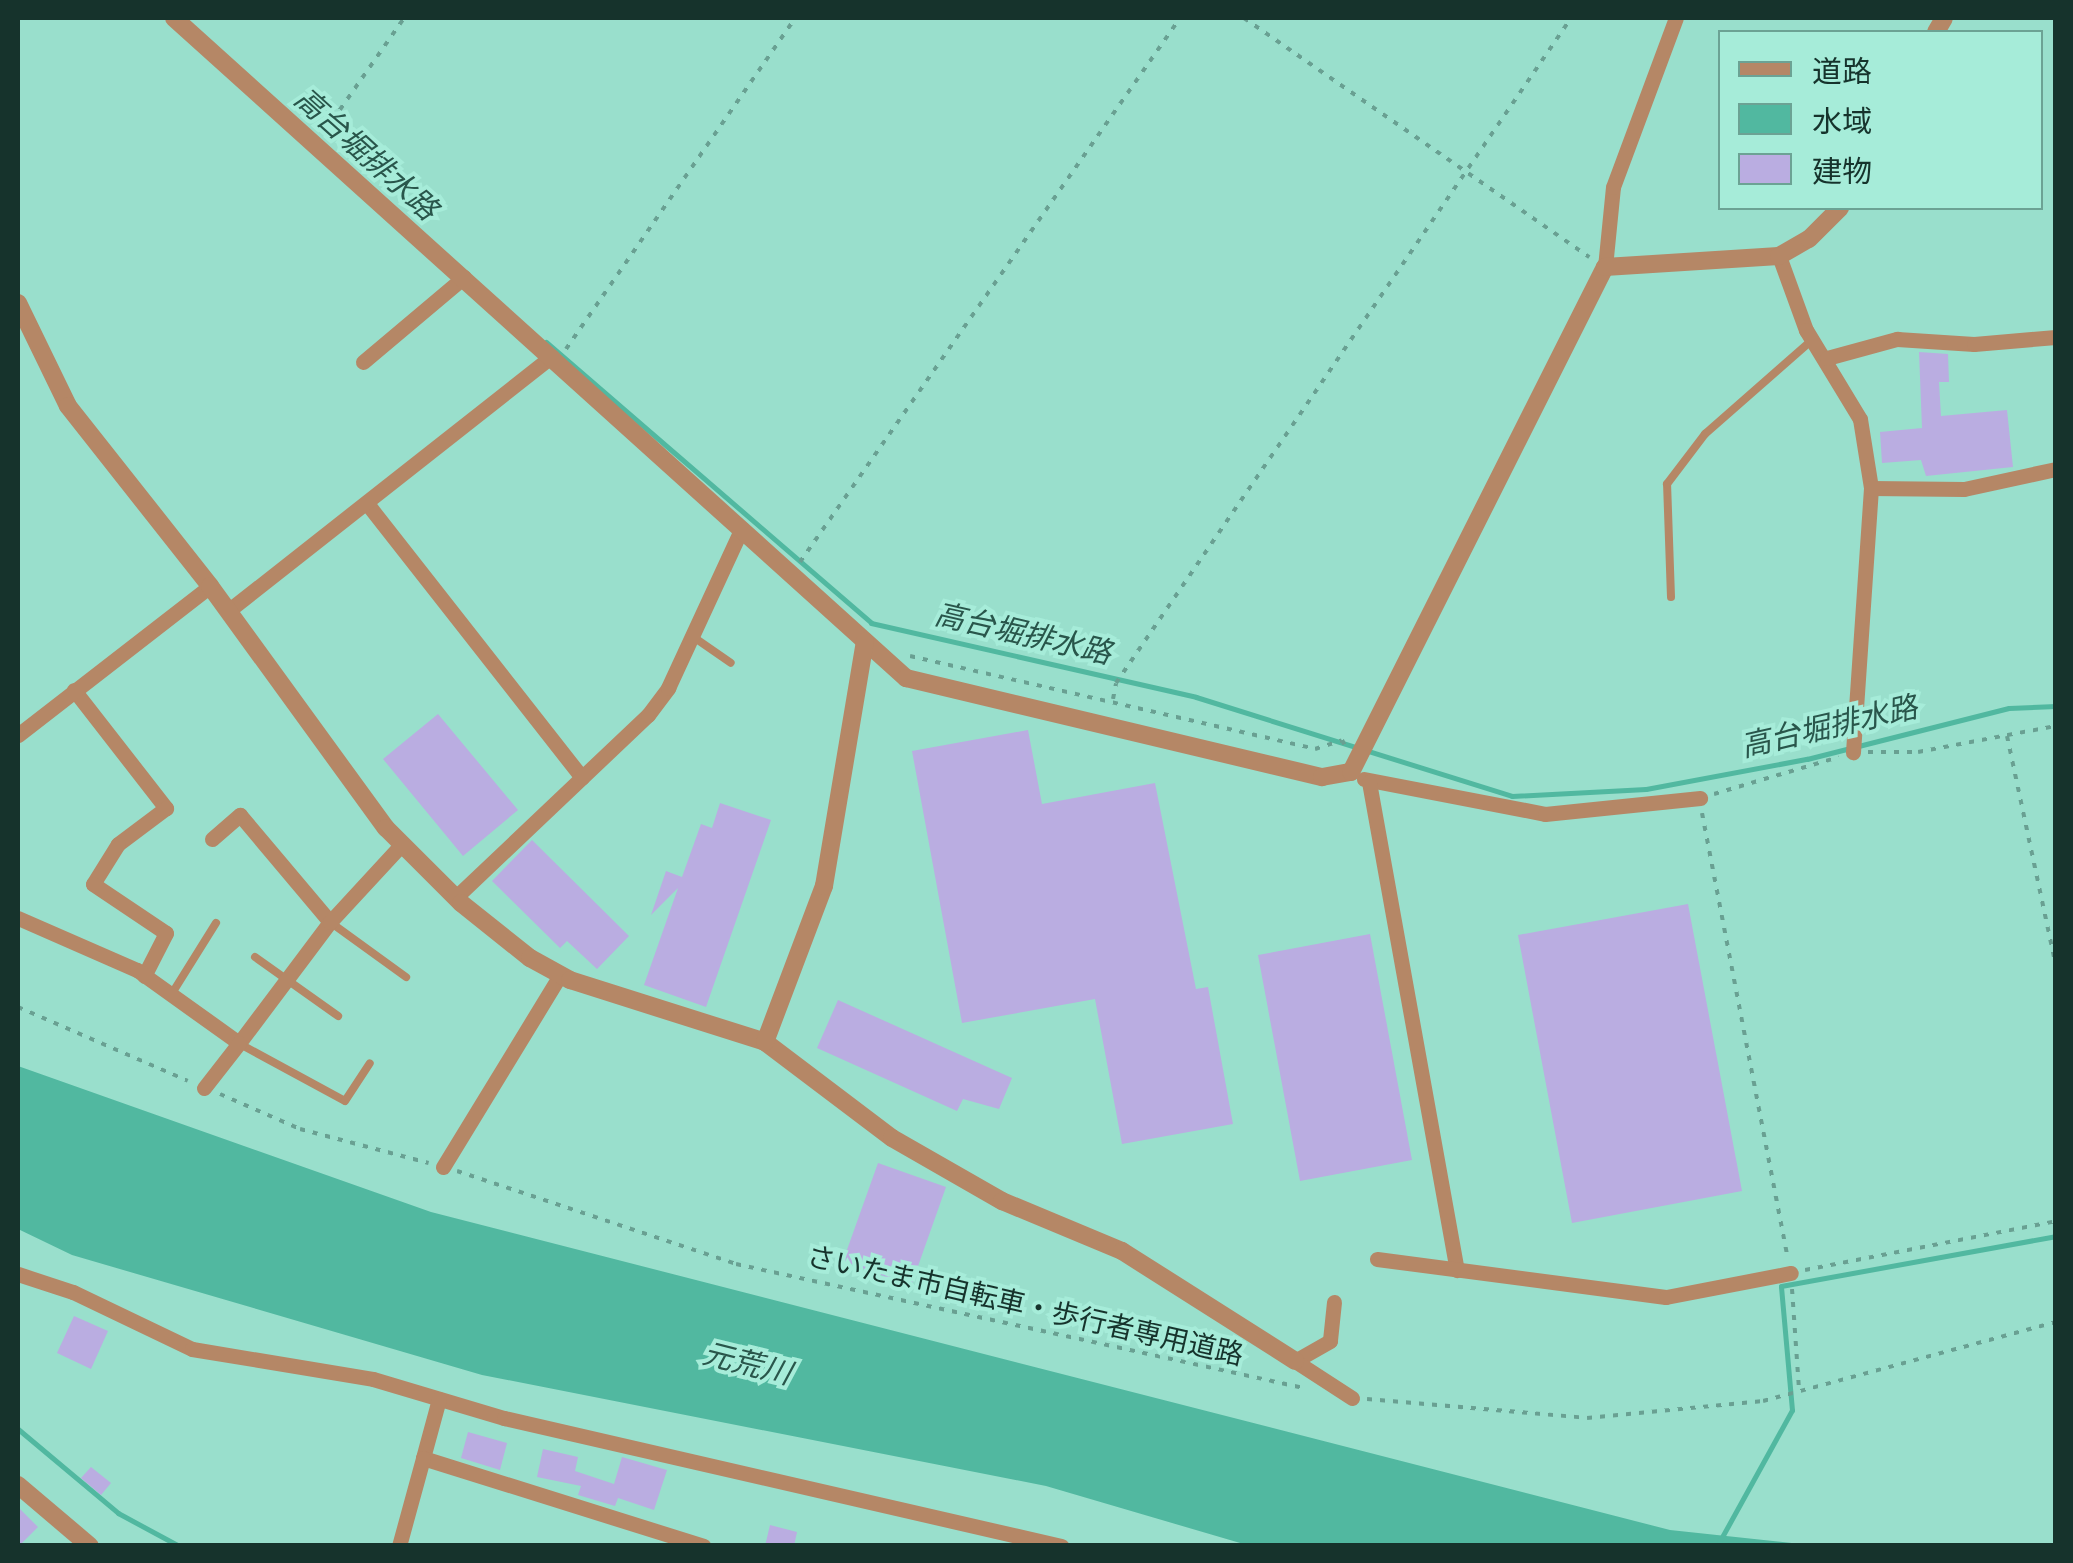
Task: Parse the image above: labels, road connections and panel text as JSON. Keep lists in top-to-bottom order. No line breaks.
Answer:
{"streets":{"path":["さいたま市自転車・歩行者専用道路"]},"water":["高台堀排水路","元荒川"],"legend":["道路","水域","建物"]}
